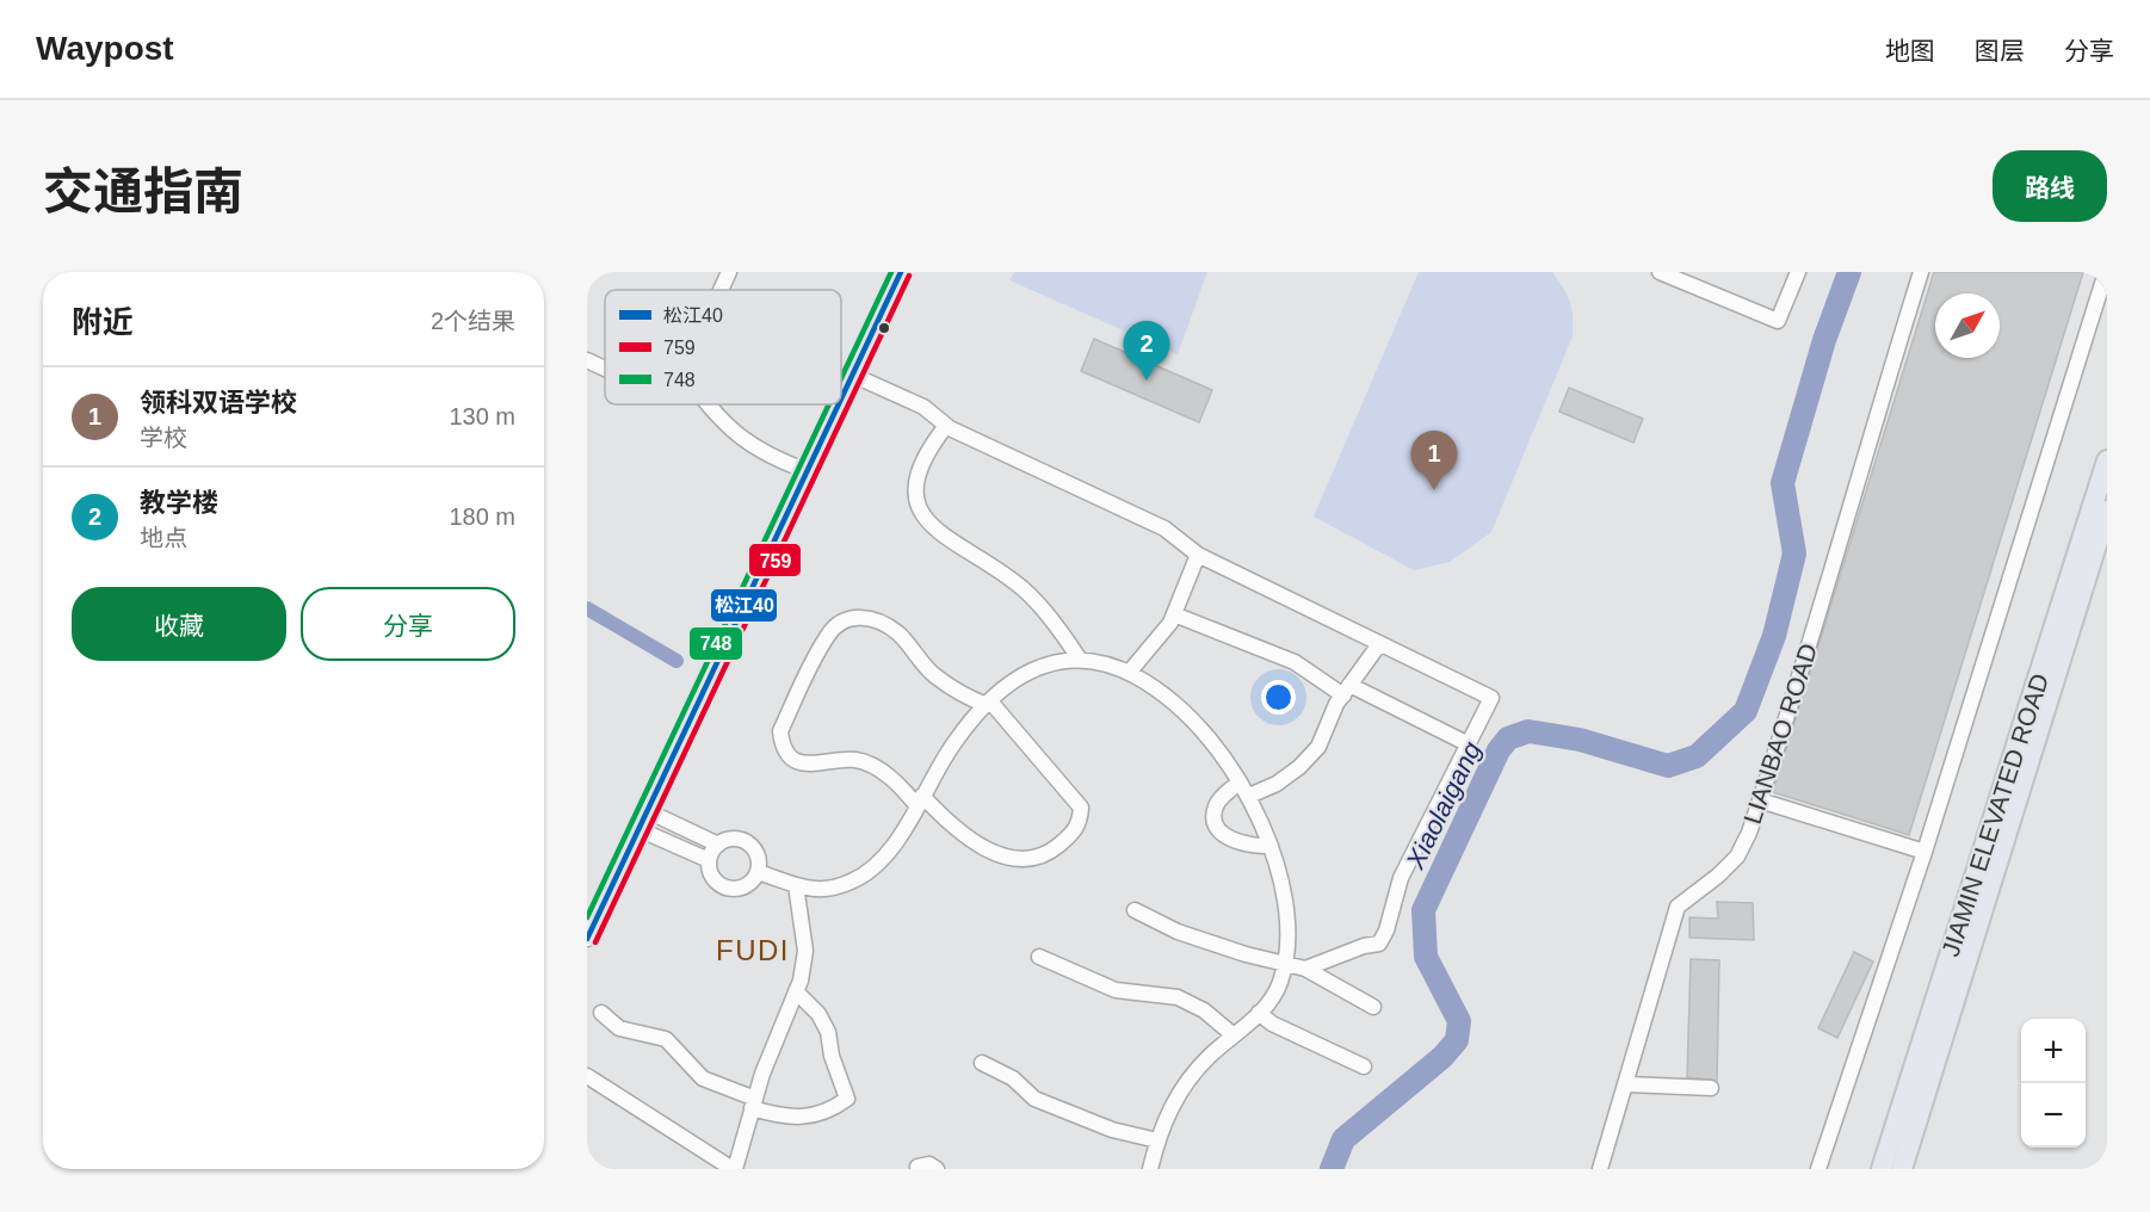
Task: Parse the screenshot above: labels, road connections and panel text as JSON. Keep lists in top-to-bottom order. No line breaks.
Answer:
{"streets":{"highway":["JIAMIN ELEVATED ROAD"],"street":["LIANBAO ROAD"]},"districts":["FUDI"],"water":["Xiaolaigang"],"lines":["transit line 松江40","transit line 748","transit line 759"],"legend":["松江40","759","748"],"north":"top right","page":{"header":"Waypost","nav":["地图","图层","分享"],"title":"交通指南","buttons":["路线",["收藏","分享"]],"heading":["附近","2个结果"],"pins":["2","1"],"list":[{"mark":"1","name":"领科双语学校","note":"学校","value":"130 m"},{"mark":"2","name":"教学楼","note":"地点","value":"180 m"}],"map_buttons":["+","−"]}}
